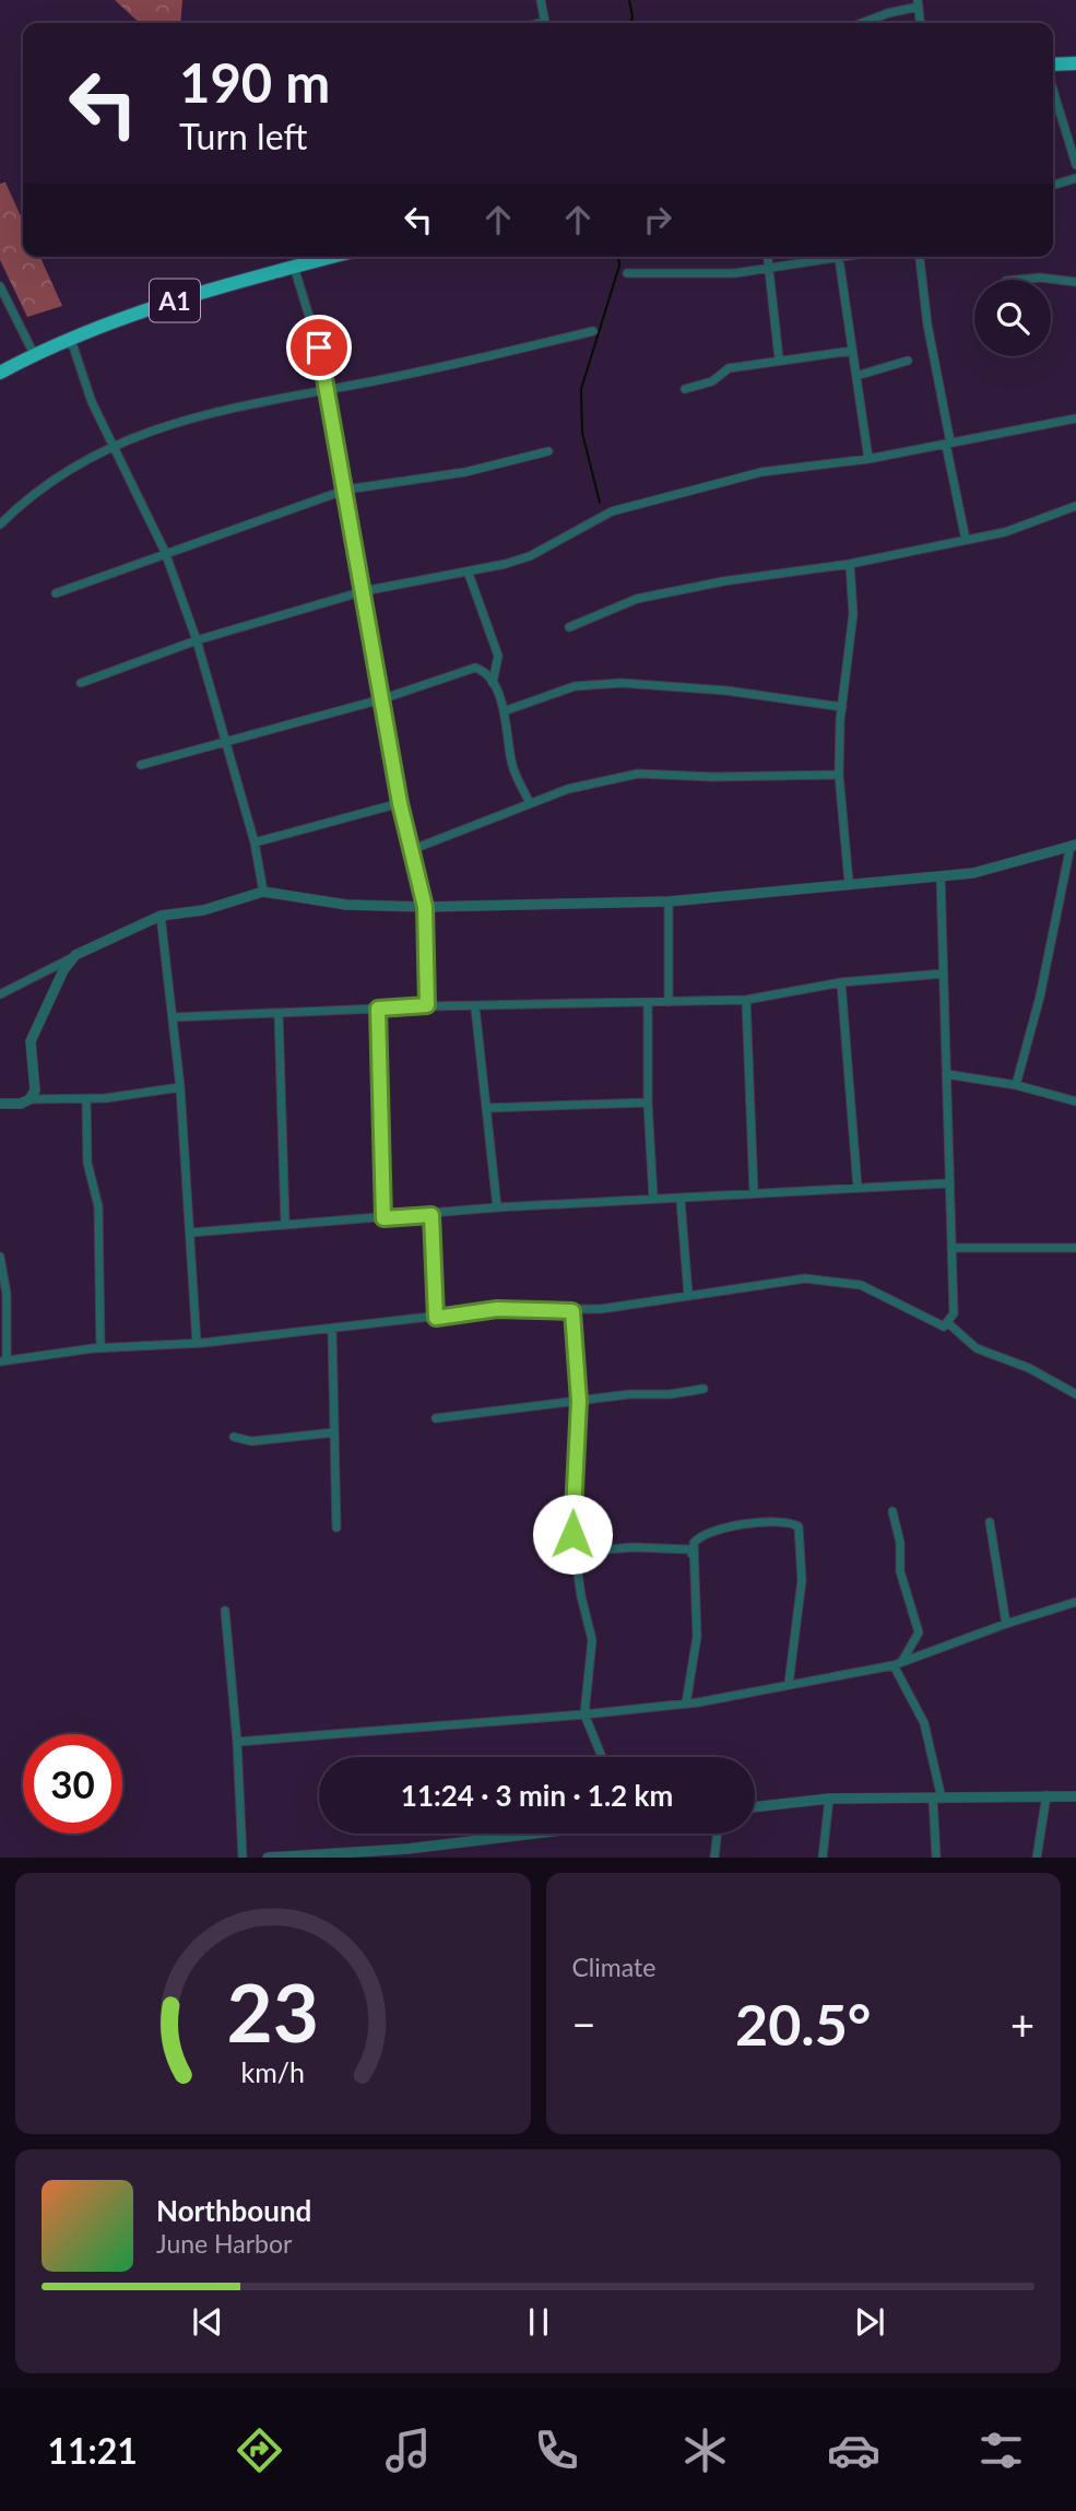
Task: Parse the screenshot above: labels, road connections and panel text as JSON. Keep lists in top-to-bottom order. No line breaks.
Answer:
{"streets":{"highway":["A1"]},"page":{"turn":["190 m","Turn left"],"limit":"30","trip":"11:24 · 3 min · 1.2 km","tile":"Climate","heat":["−","20.5°","+"],"song":["Northbound","June Harbor"],"tabs":"11:21","gauge":["23","km/h"]}}
